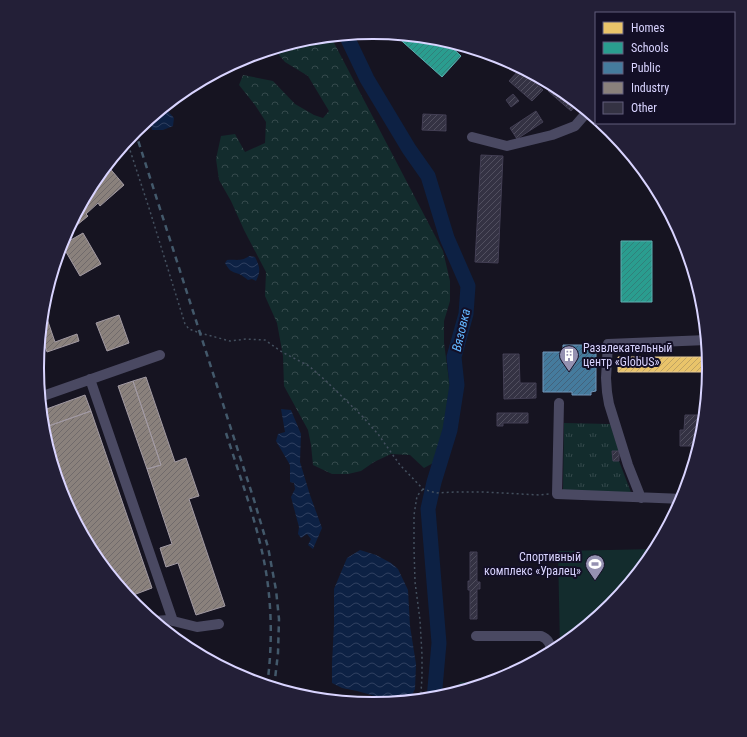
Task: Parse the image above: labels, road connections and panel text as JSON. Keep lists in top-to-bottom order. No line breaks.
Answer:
{"water":["Вязовка"],"places":{"building":["Развлекательный центр «GlobUS»"],"sports":["Спортивный комплекс «Уралец»"]},"legend":["Homes","Schools","Public","Industry","Other"]}
